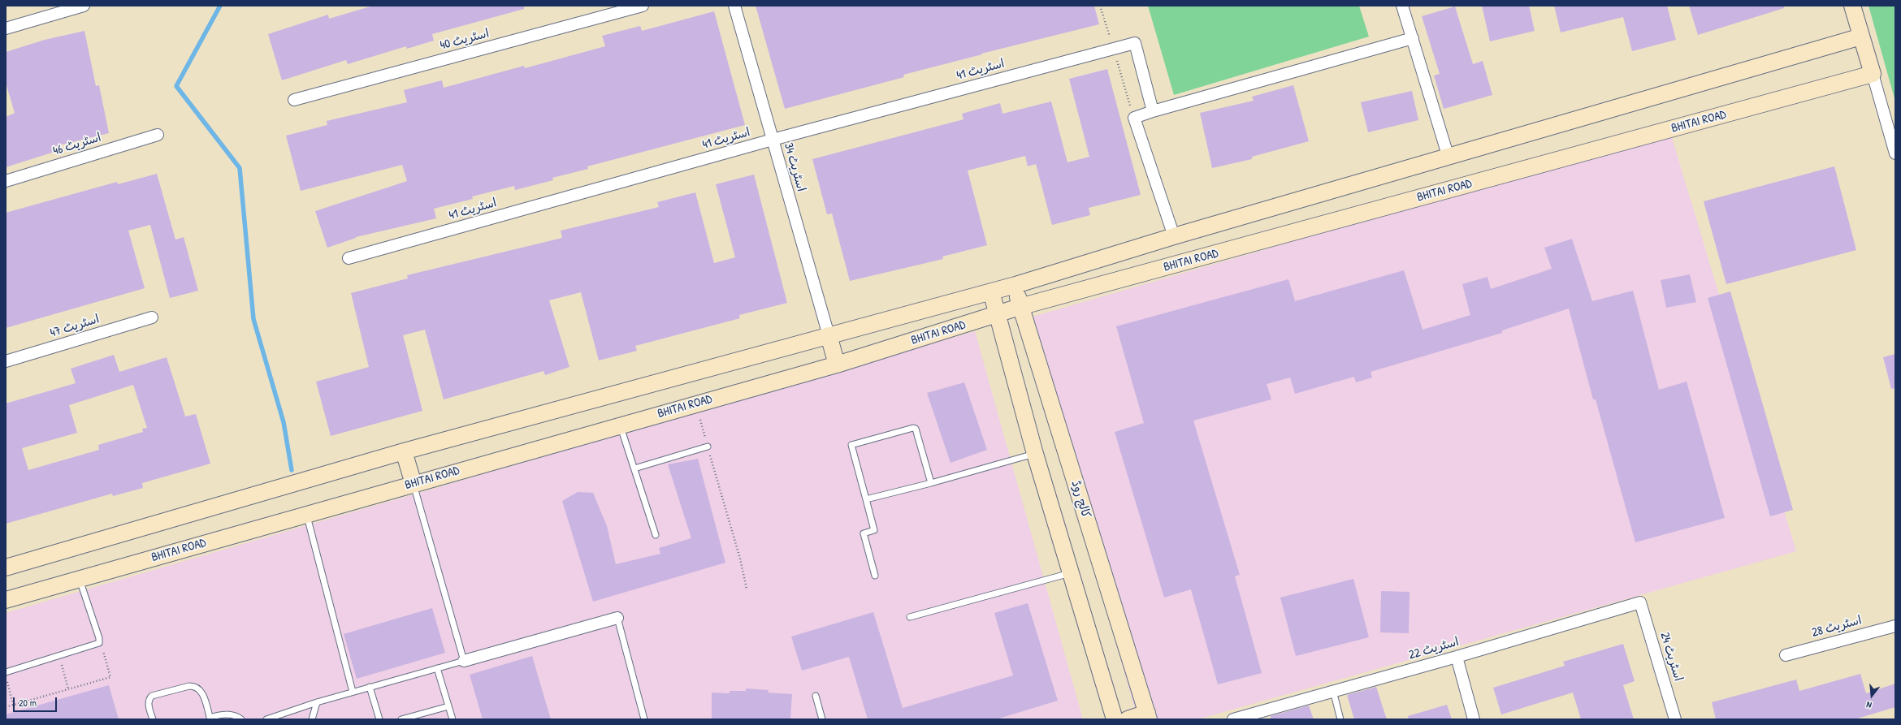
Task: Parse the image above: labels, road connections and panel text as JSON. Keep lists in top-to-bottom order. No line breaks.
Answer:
{"streets":{"street":["اسٹریٹ 40","اسٹریٹ 41","BHITAI ROAD","اسٹریٹ 46","اسٹریٹ 34","اسٹریٹ 47","کالج روڈ","اسٹریٹ 28","اسٹریٹ 22","اسٹریٹ 24"]},"crossings":[["اسٹریٹ 41","اسٹریٹ 34"],["BHITAI ROAD","اسٹریٹ 34"],["BHITAI ROAD","کالج روڈ"],["اسٹریٹ 22","اسٹریٹ 24"]],"scale_bar":"20 m","north":"bottom"}
